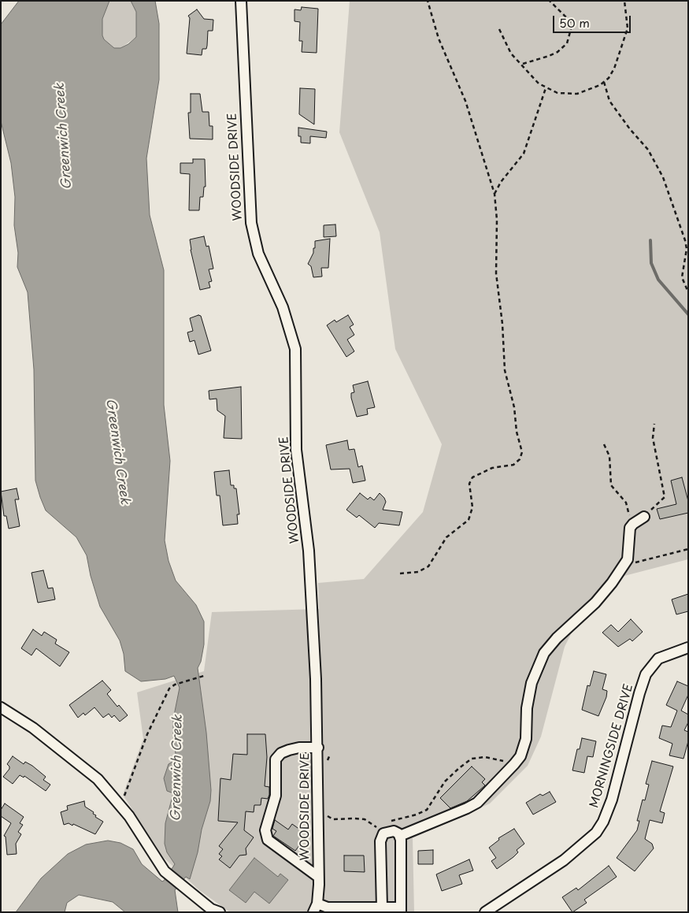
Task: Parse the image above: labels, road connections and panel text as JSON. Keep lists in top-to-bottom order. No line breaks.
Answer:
{"streets":{"street":["WOODSIDE DRIVE","MORNINGSIDE DRIVE"]},"water":["Greenwich Creek"],"scale_bar":"50 m"}
